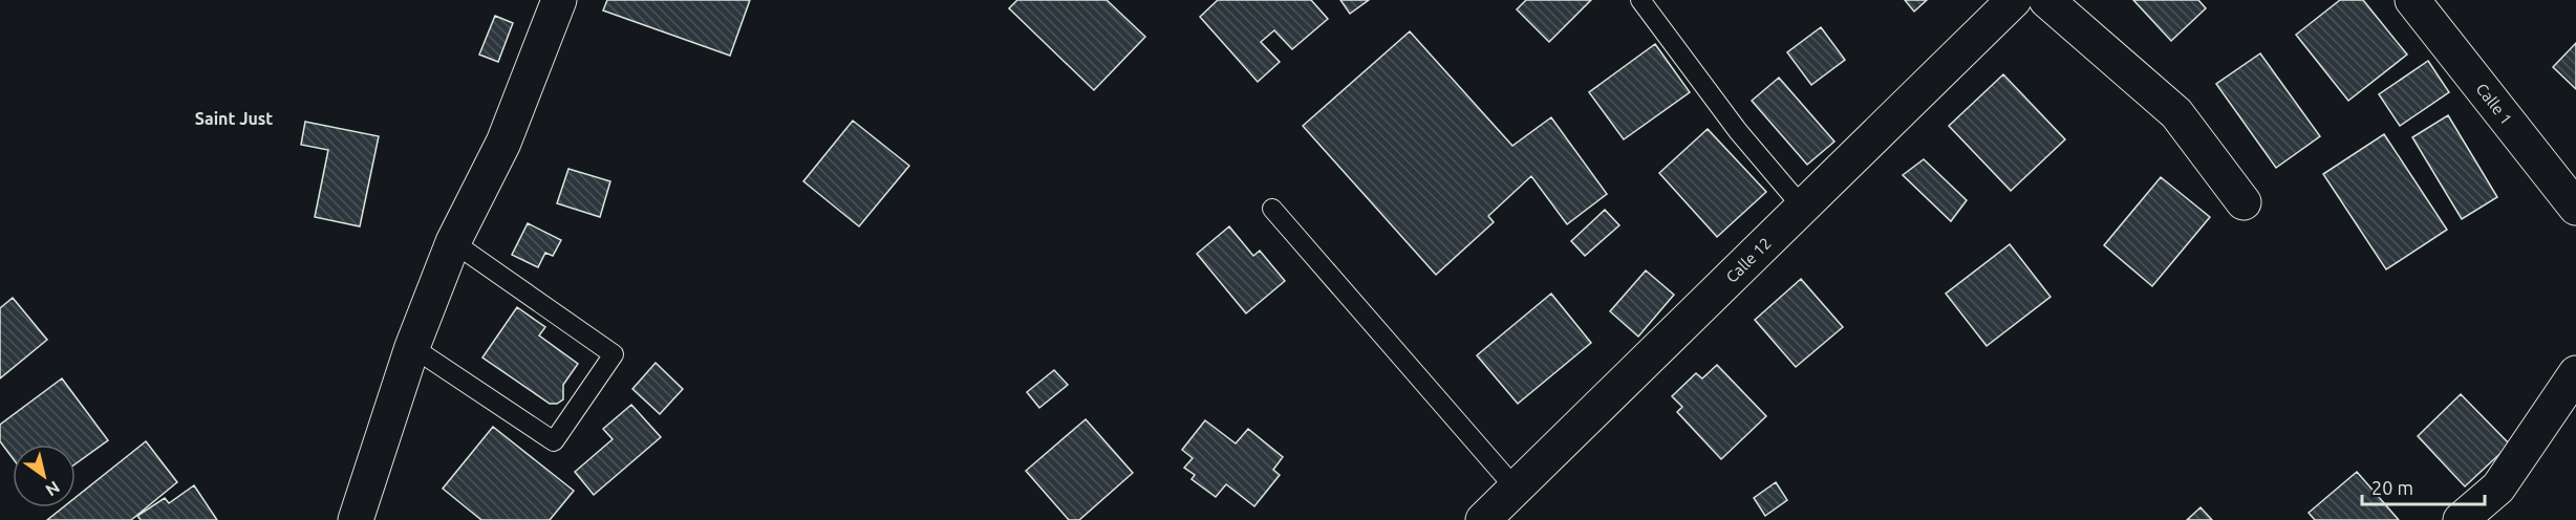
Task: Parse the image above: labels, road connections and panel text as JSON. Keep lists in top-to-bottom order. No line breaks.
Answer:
{"streets":{"street":["Calle 1","Calle 12"]},"districts":["Saint Just"],"scale_bar":"20 m","north":"bottom right"}
